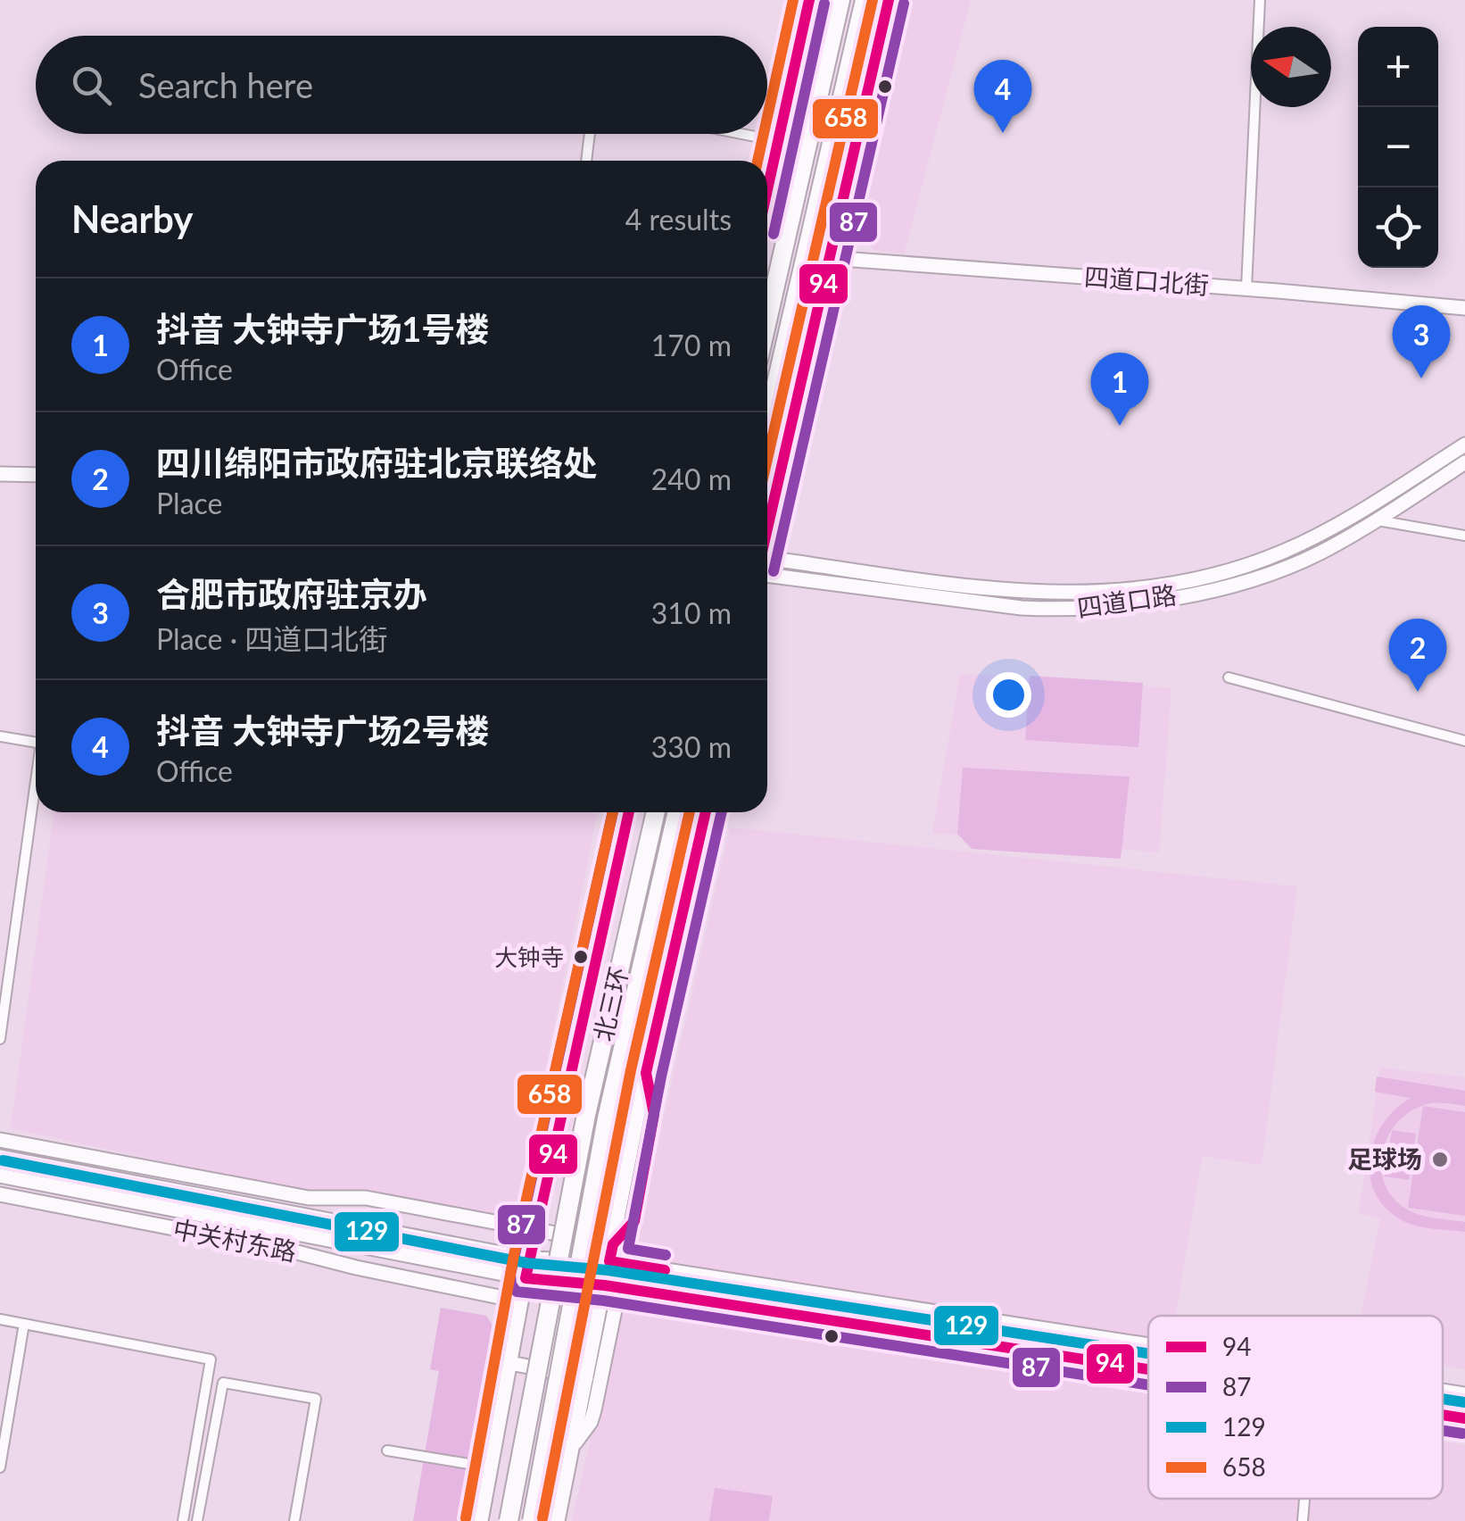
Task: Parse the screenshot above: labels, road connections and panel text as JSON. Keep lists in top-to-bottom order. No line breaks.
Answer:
{"streets":{"highway":["北三环"],"street":["四道口北街","四道口路","中关村东路"]},"places":["大钟寺","足球场"],"lines":["transit line 94","transit line 658","transit line 87","transit line 129"],"legend":["94","87","129","658"],"north":"left","page":{"map_buttons":["+","−"],"search":"Search here","pins":["4","3","1","2"],"heading":["Nearby","4 results"],"list":[{"mark":"1","name":"抖音 大钟寺广场1号楼","note":"Office","value":"170 m"},{"mark":"2","name":"四川绵阳市政府驻北京联络处","note":"Place","value":"240 m"},{"mark":"3","name":"合肥市政府驻京办","note":"Place · 四道口北街","value":"310 m"},{"mark":"4","name":"抖音 大钟寺广场2号楼","note":"Office","value":"330 m"}]}}
